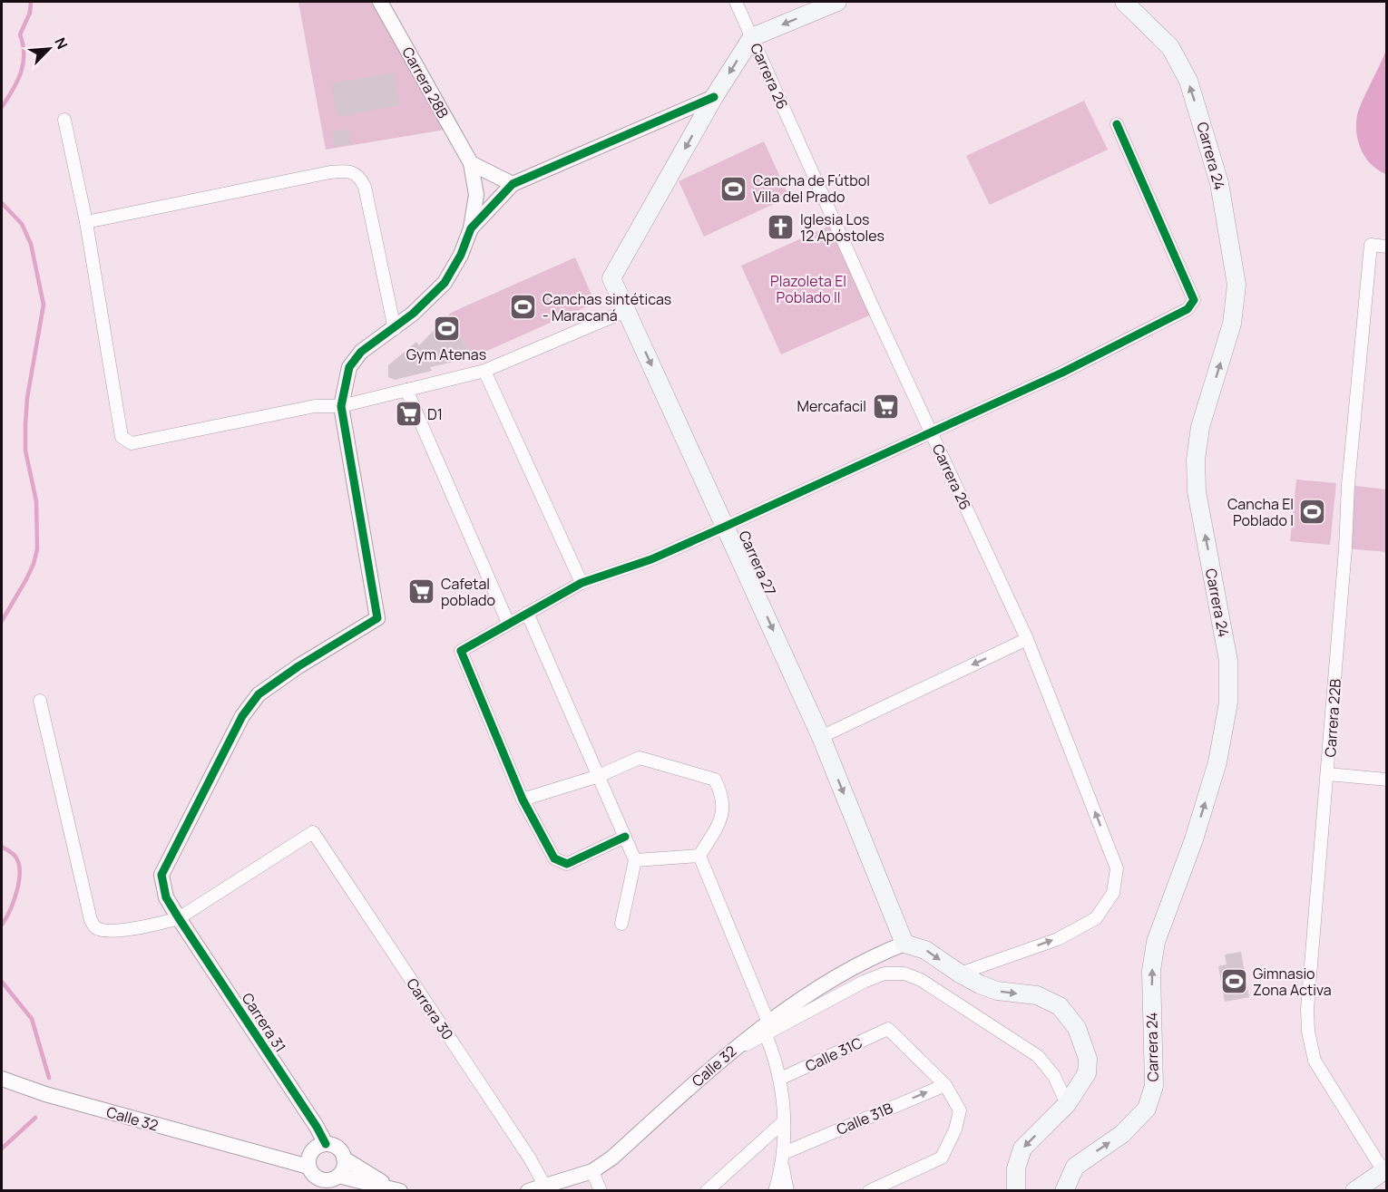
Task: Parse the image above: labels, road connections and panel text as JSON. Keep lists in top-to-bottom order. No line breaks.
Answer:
{"streets":{"main road":["Carrera 24","Carrera 27"],"street":["Carrera 26","Carrera 28B","Carrera 22B","Carrera 30","Carrera 31","Calle 31C","Calle 32","Calle 31B"]},"crossings":[["Carrera 27","Calle 32"],["Carrera 30","Carrera 31"],["Carrera 30","Calle 32"],["Carrera 31","Calle 32"],["Calle 31C","Calle 31B"]],"one_way":["Carrera 24","Carrera 27","Calle 31B"],"parks":["Plazoleta El Poblado II"],"places":{"sports":["Cancha de Fútbol Villa del Prado","Canchas sintéticas - Maracaná","Gym Atenas","Cancha El Poblado I","Gimnasio Zona Activa"],"church":["Iglesia Los 12 Apóstoles"],"supermarket":["Mercafacil","D1","Cafetal poblado"]},"north":"top right"}
